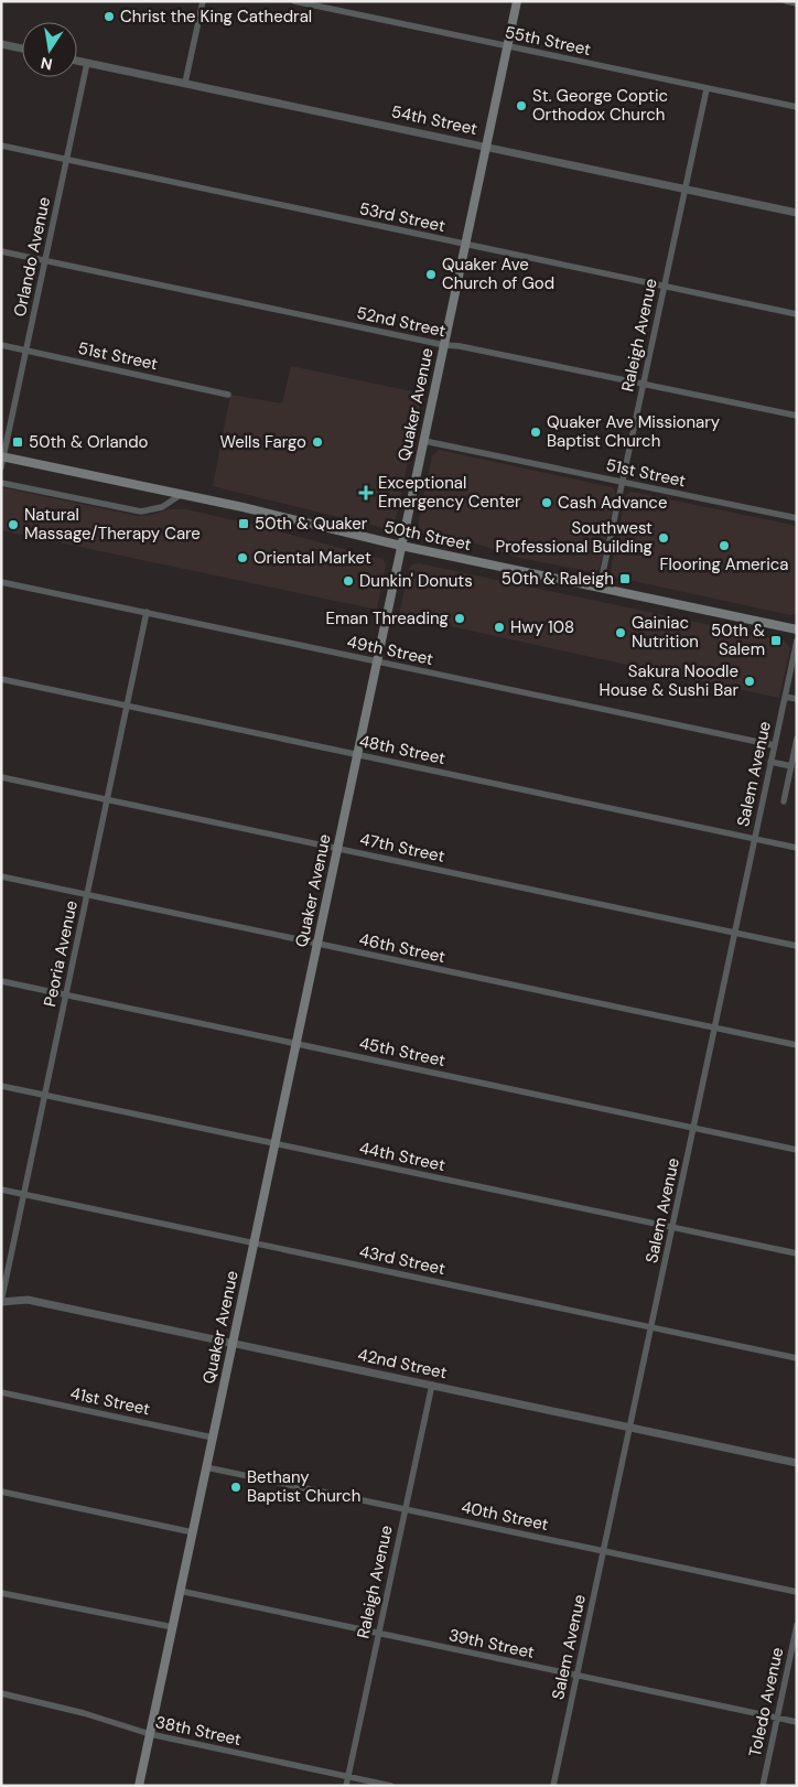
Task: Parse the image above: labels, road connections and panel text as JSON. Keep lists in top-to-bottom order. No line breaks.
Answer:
{"streets":{"main road":["Quaker Avenue","50th Street"],"street":["55th Street","54th Street","53rd Street","Orlando Avenue","52nd Street","Raleigh Avenue","51st Street","49th Street","48th Street","Salem Avenue","47th Street","46th Street","Peoria Avenue","45th Street","44th Street","43rd Street","42nd Street","41st Street","40th Street","39th Street","Toledo Avenue","38th Street"]},"crossings":[["55th Street","Raleigh Avenue"],["55th Street","Quaker Avenue"],["54th Street","Orlando Avenue"],["54th Street","Raleigh Avenue"],["54th Street","Quaker Avenue"],["53rd Street","Orlando Avenue"],["53rd Street","Raleigh Avenue"],["53rd Street","Quaker Avenue"],["Orlando Avenue","52nd Street"],["Orlando Avenue","51st Street"],["Orlando Avenue","50th Street"],["52nd Street","Raleigh Avenue"],["52nd Street","Quaker Avenue"],["Raleigh Avenue","51st Street"],["Raleigh Avenue","50th Street"],["Raleigh Avenue","42nd Street"],["Raleigh Avenue","40th Street"],["Raleigh Avenue","39th Street"],["Raleigh Avenue","38th Street"],["51st Street","Quaker Avenue"],["Quaker Avenue","50th Street"],["Quaker Avenue","49th Street"],["Quaker Avenue","48th Street"],["Quaker Avenue","47th Street"],["Quaker Avenue","46th Street"],["Quaker Avenue","45th Street"],["Quaker Avenue","44th Street"],["Quaker Avenue","43rd Street"],["Quaker Avenue","42nd Street"],["Quaker Avenue","41st Street"],["Quaker Avenue","40th Street"],["Quaker Avenue","39th Street"],["Quaker Avenue","38th Street"],["49th Street","Salem Avenue"],["49th Street","Peoria Avenue"],["48th Street","Salem Avenue"],["48th Street","Peoria Avenue"],["Salem Avenue","47th Street"],["Salem Avenue","46th Street"],["Salem Avenue","45th Street"],["Salem Avenue","44th Street"],["Salem Avenue","43rd Street"],["Salem Avenue","42nd Street"],["Salem Avenue","40th Street"],["Salem Avenue","39th Street"],["47th Street","Peoria Avenue"],["46th Street","Peoria Avenue"],["Peoria Avenue","45th Street"],["Peoria Avenue","44th Street"],["Peoria Avenue","43rd Street"],["Peoria Avenue","42nd Street"],["39th Street","Toledo Avenue"]],"places":{"other":["Christ the King Cathedral","St. George Coptic Orthodox Church","Quaker Ave Church of God","Quaker Ave Missionary Baptist Church","Wells Fargo","Cash Advance","Natural Massage/Therapy Care","Southwest Professional Building","Flooring America","Oriental Market","Dunkin' Donuts","Eman Threading","Hwy 108","Gainiac Nutrition","Sakura Noodle House & Sushi Bar","Bethany Baptist Church"],"transit":["50th & Orlando","50th & Quaker","50th & Raleigh","50th & Salem"],"health":["Exceptional Emergency Center"]},"north":"bottom"}
